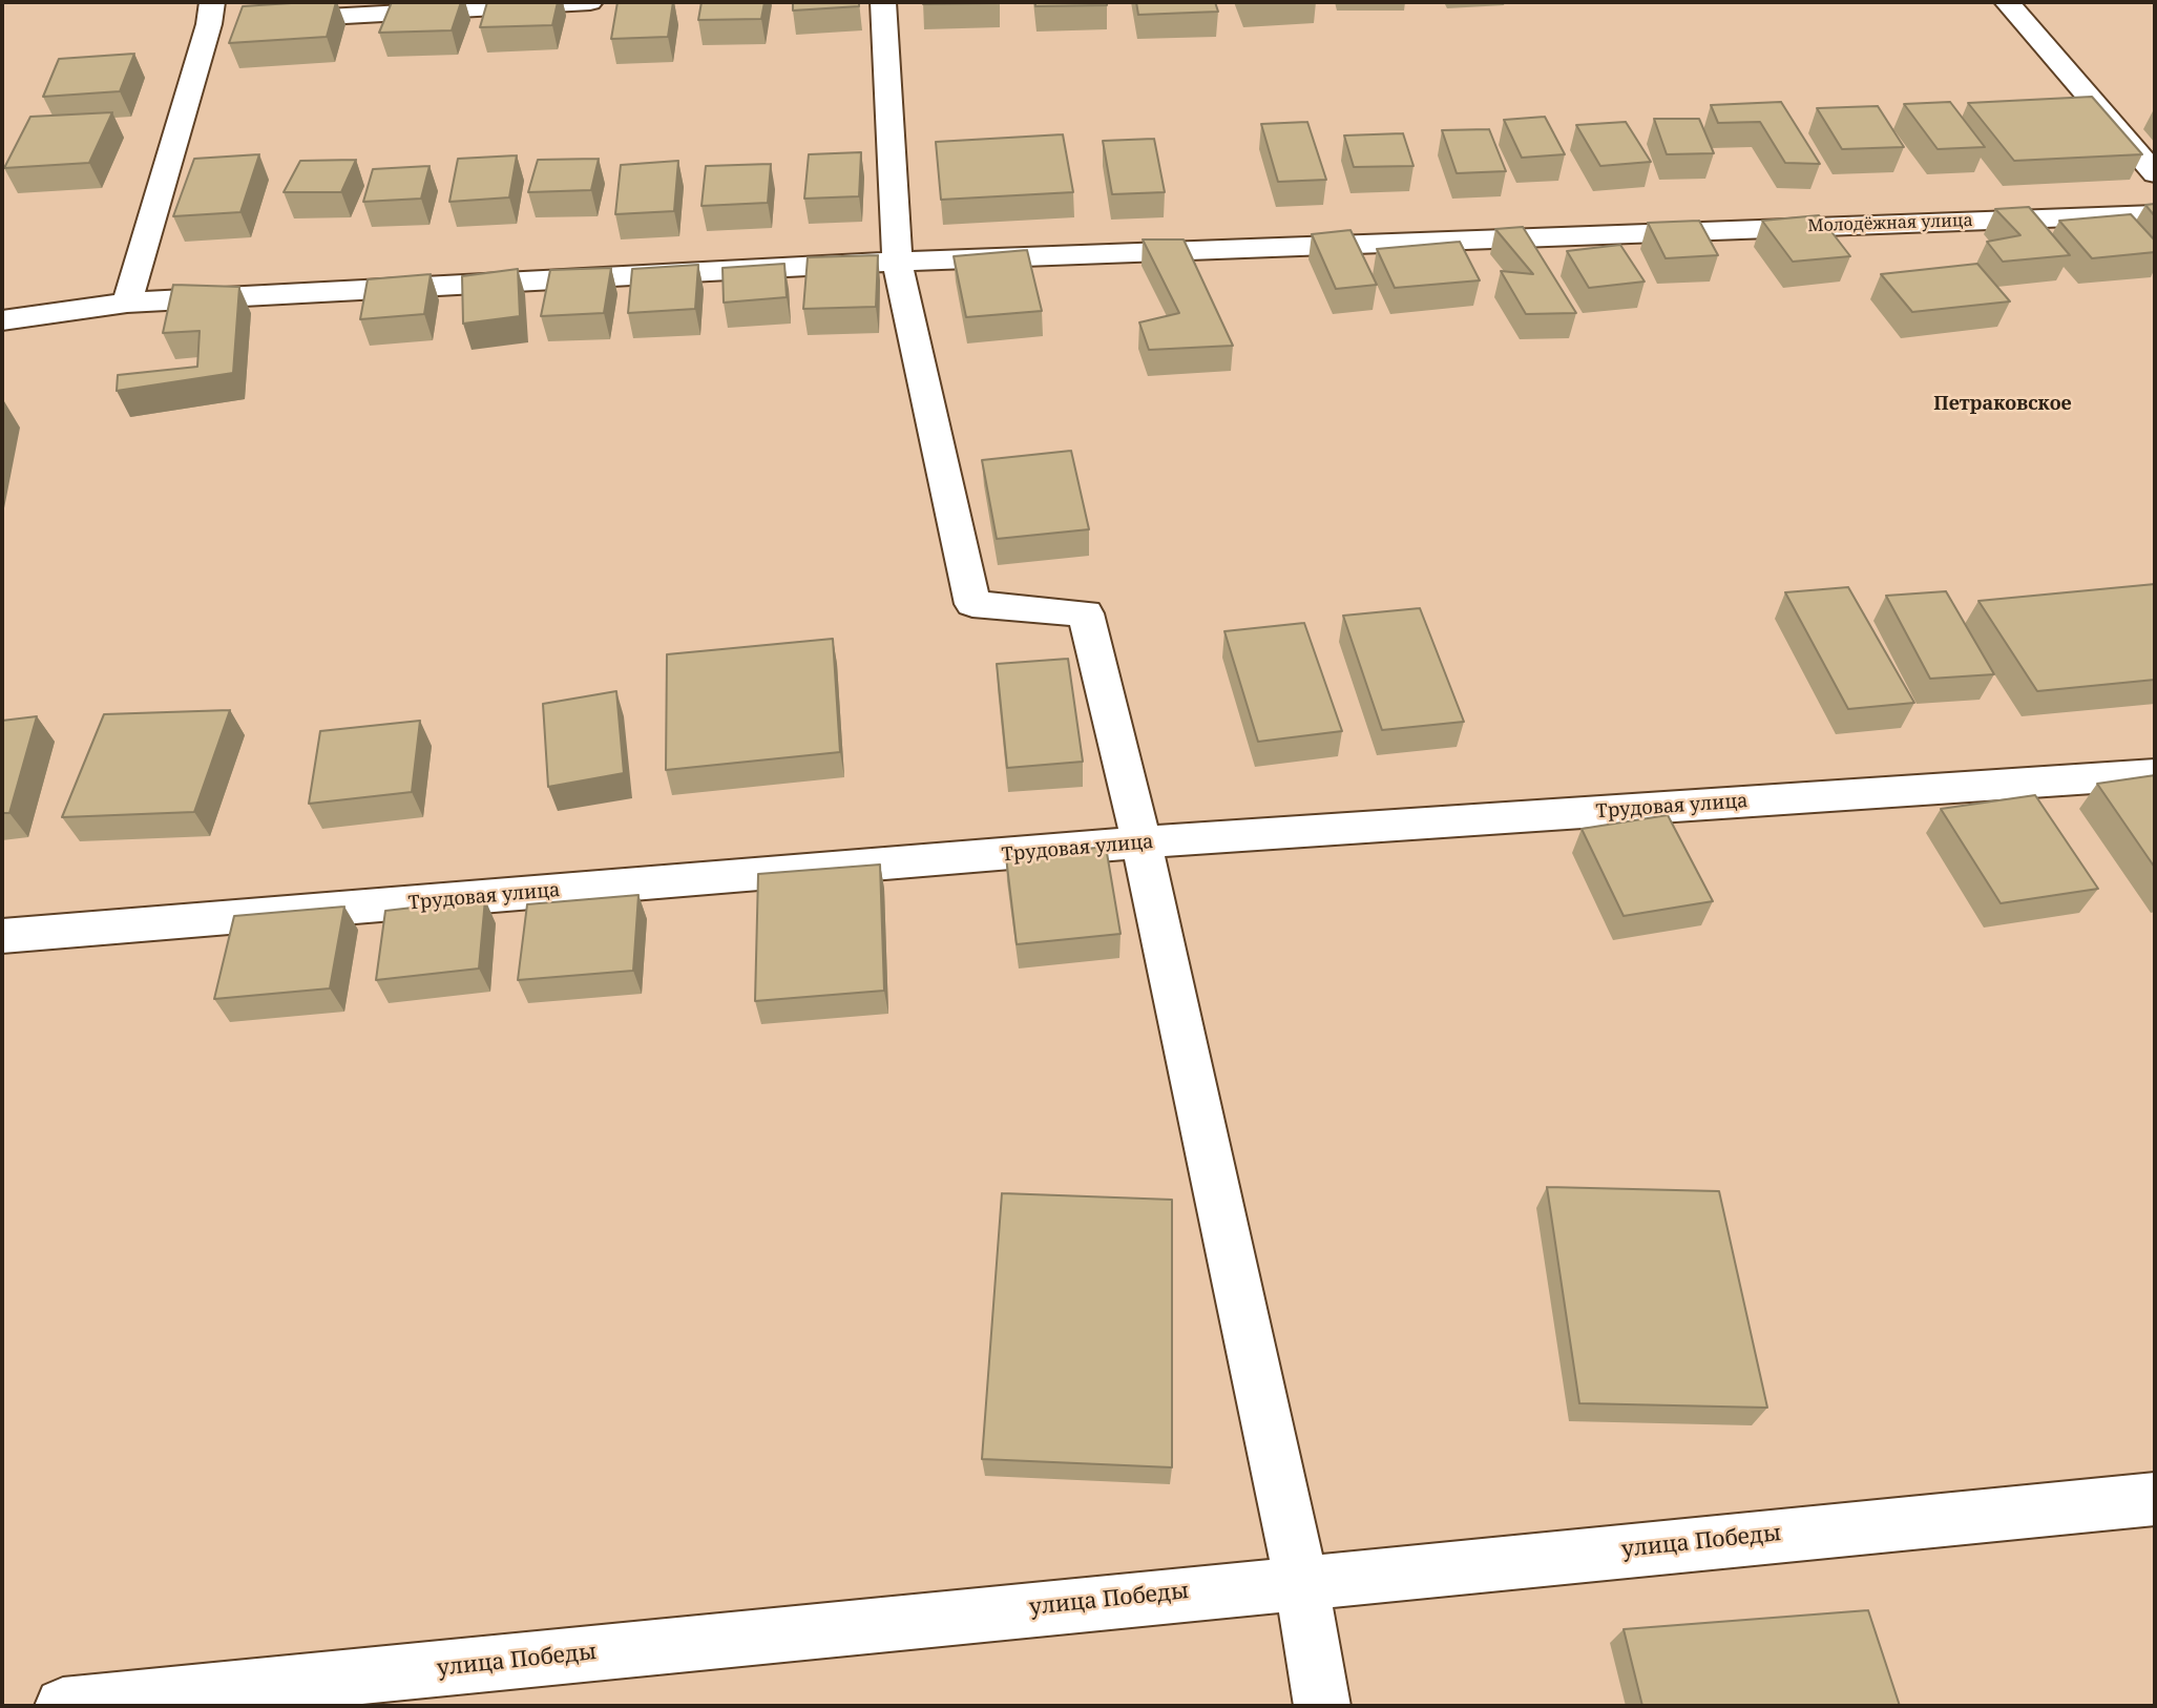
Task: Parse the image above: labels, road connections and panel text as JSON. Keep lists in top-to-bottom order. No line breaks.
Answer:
{"streets":{"street":["Молодёжная улица","Трудовая улица","улица Победы"]},"districts":["Петраковское"]}
